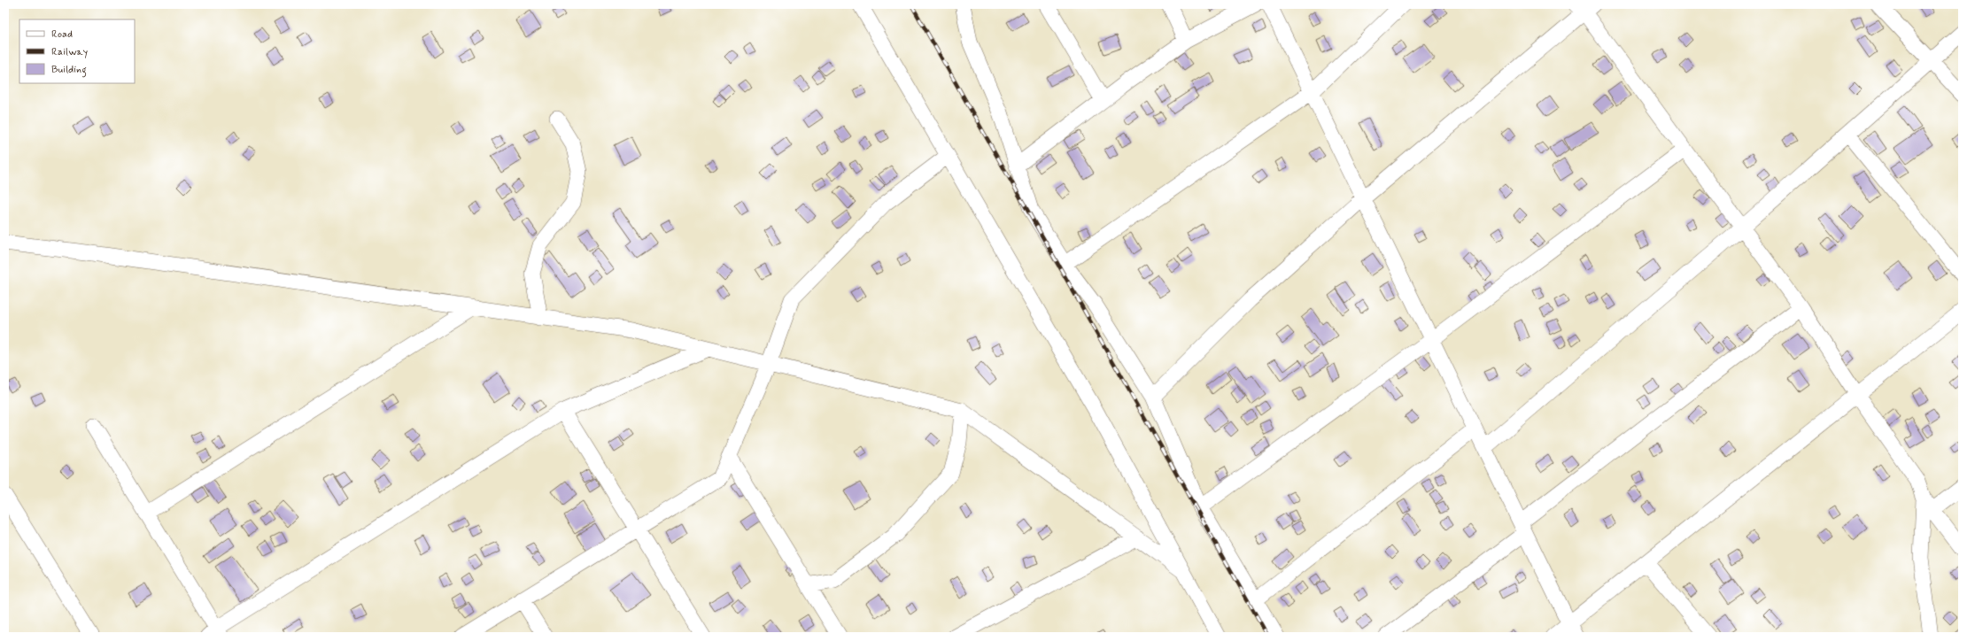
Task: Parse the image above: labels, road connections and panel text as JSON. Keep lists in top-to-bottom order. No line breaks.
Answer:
{"legend":["Road","Railway","Building"]}
